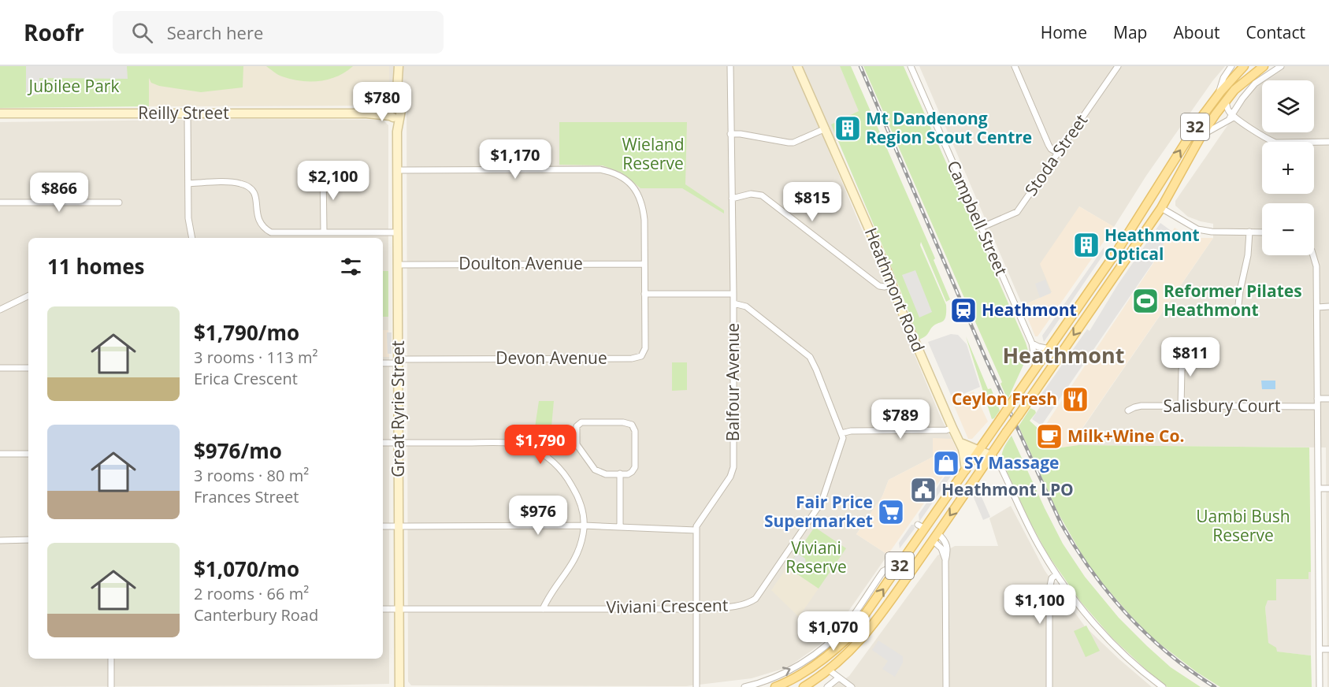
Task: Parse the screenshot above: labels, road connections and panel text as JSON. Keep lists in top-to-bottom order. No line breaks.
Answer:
{"streets":{"main road":["32"],"street":["Reilly Street","Stoda Street","Campbell Street","Doulton Avenue","Heathmont Road","Devon Avenue","Balfour Avenue","Salisbury Court","Great Ryrie Street","Viviani Crescent"]},"crossings":[["Reilly Street","Great Ryrie Street"],["32","Campbell Street"],["32","Heathmont Road"],["Stoda Street","Campbell Street"],["Doulton Avenue","Great Ryrie Street"],["Devon Avenue","Great Ryrie Street"],["Balfour Avenue","Viviani Crescent"],["Great Ryrie Street","Viviani Crescent"]],"districts":["Heathmont"],"parks":["Jubilee Park","Wieland Reserve","Uambi Bush Reserve","Viviani Reserve"],"places":{"building":["Mt Dandenong Region Scout Centre","Heathmont Optical"],"sports":["Reformer Pilates Heathmont"],"station":["Heathmont"],"restaurant":["Ceylon Fresh"],"cafe":["Milk+Wine Co."],"shop":["SY Massage"],"public building":["Heathmont LPO"],"supermarket":["Fair Price Supermarket"]},"page":{"header":"Roofr","search":"Search here","nav":["Home","Map","About","Contact"],"map_buttons":["+","−"],"price":["$780","$1,170","$2,100","$866","$815","$811","$789","$1,790","$976","$1,100","$1,070"],"heading":"11 homes","list":[{"name":"$1,790/mo","note":"3 rooms · 113 m² · Erica Crescent"},{"name":"$976/mo","note":"3 rooms · 80 m² · Frances Street"},{"name":"$1,070/mo","note":"2 rooms · 66 m² · Canterbury Road"}]}}
